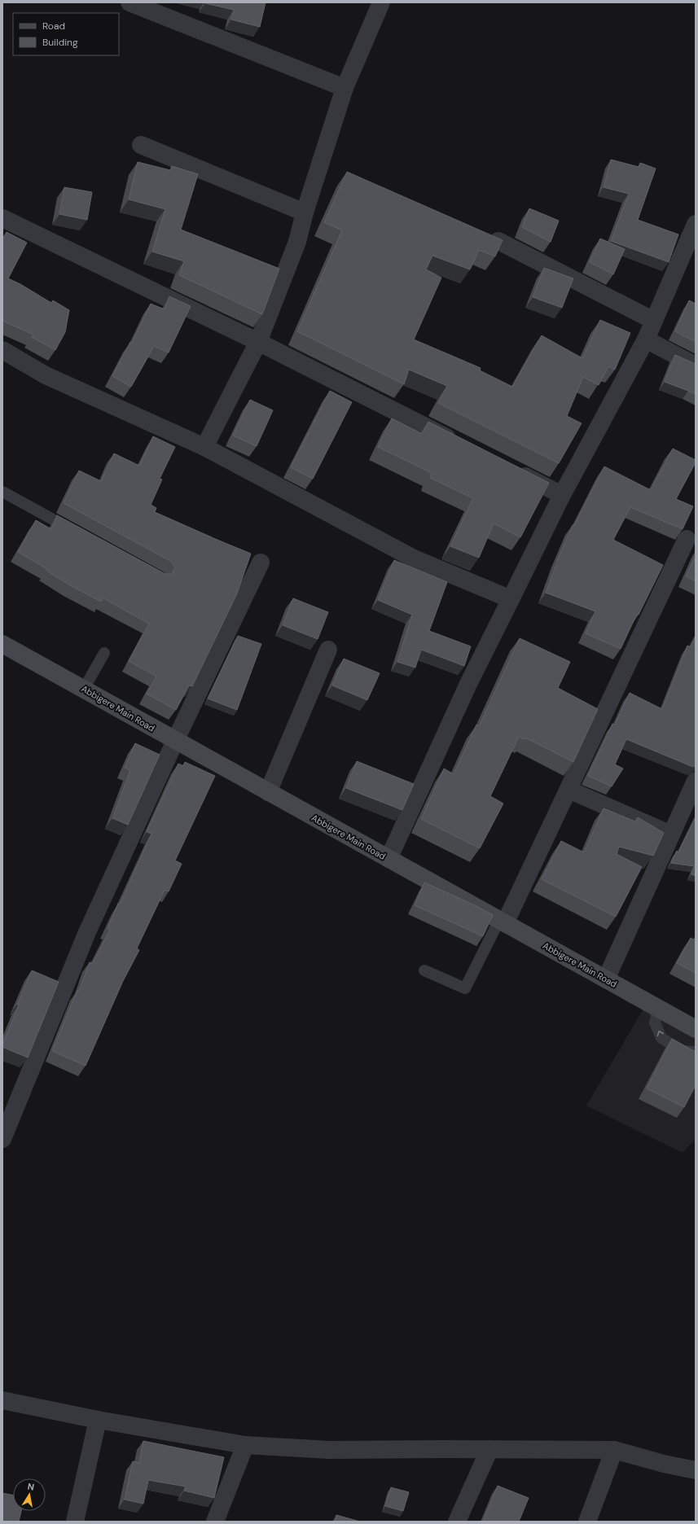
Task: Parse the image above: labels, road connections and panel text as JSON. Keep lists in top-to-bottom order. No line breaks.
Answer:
{"streets":{"main road":["Abbigere Main Road"]},"legend":["Road","Building"],"north":"top"}
